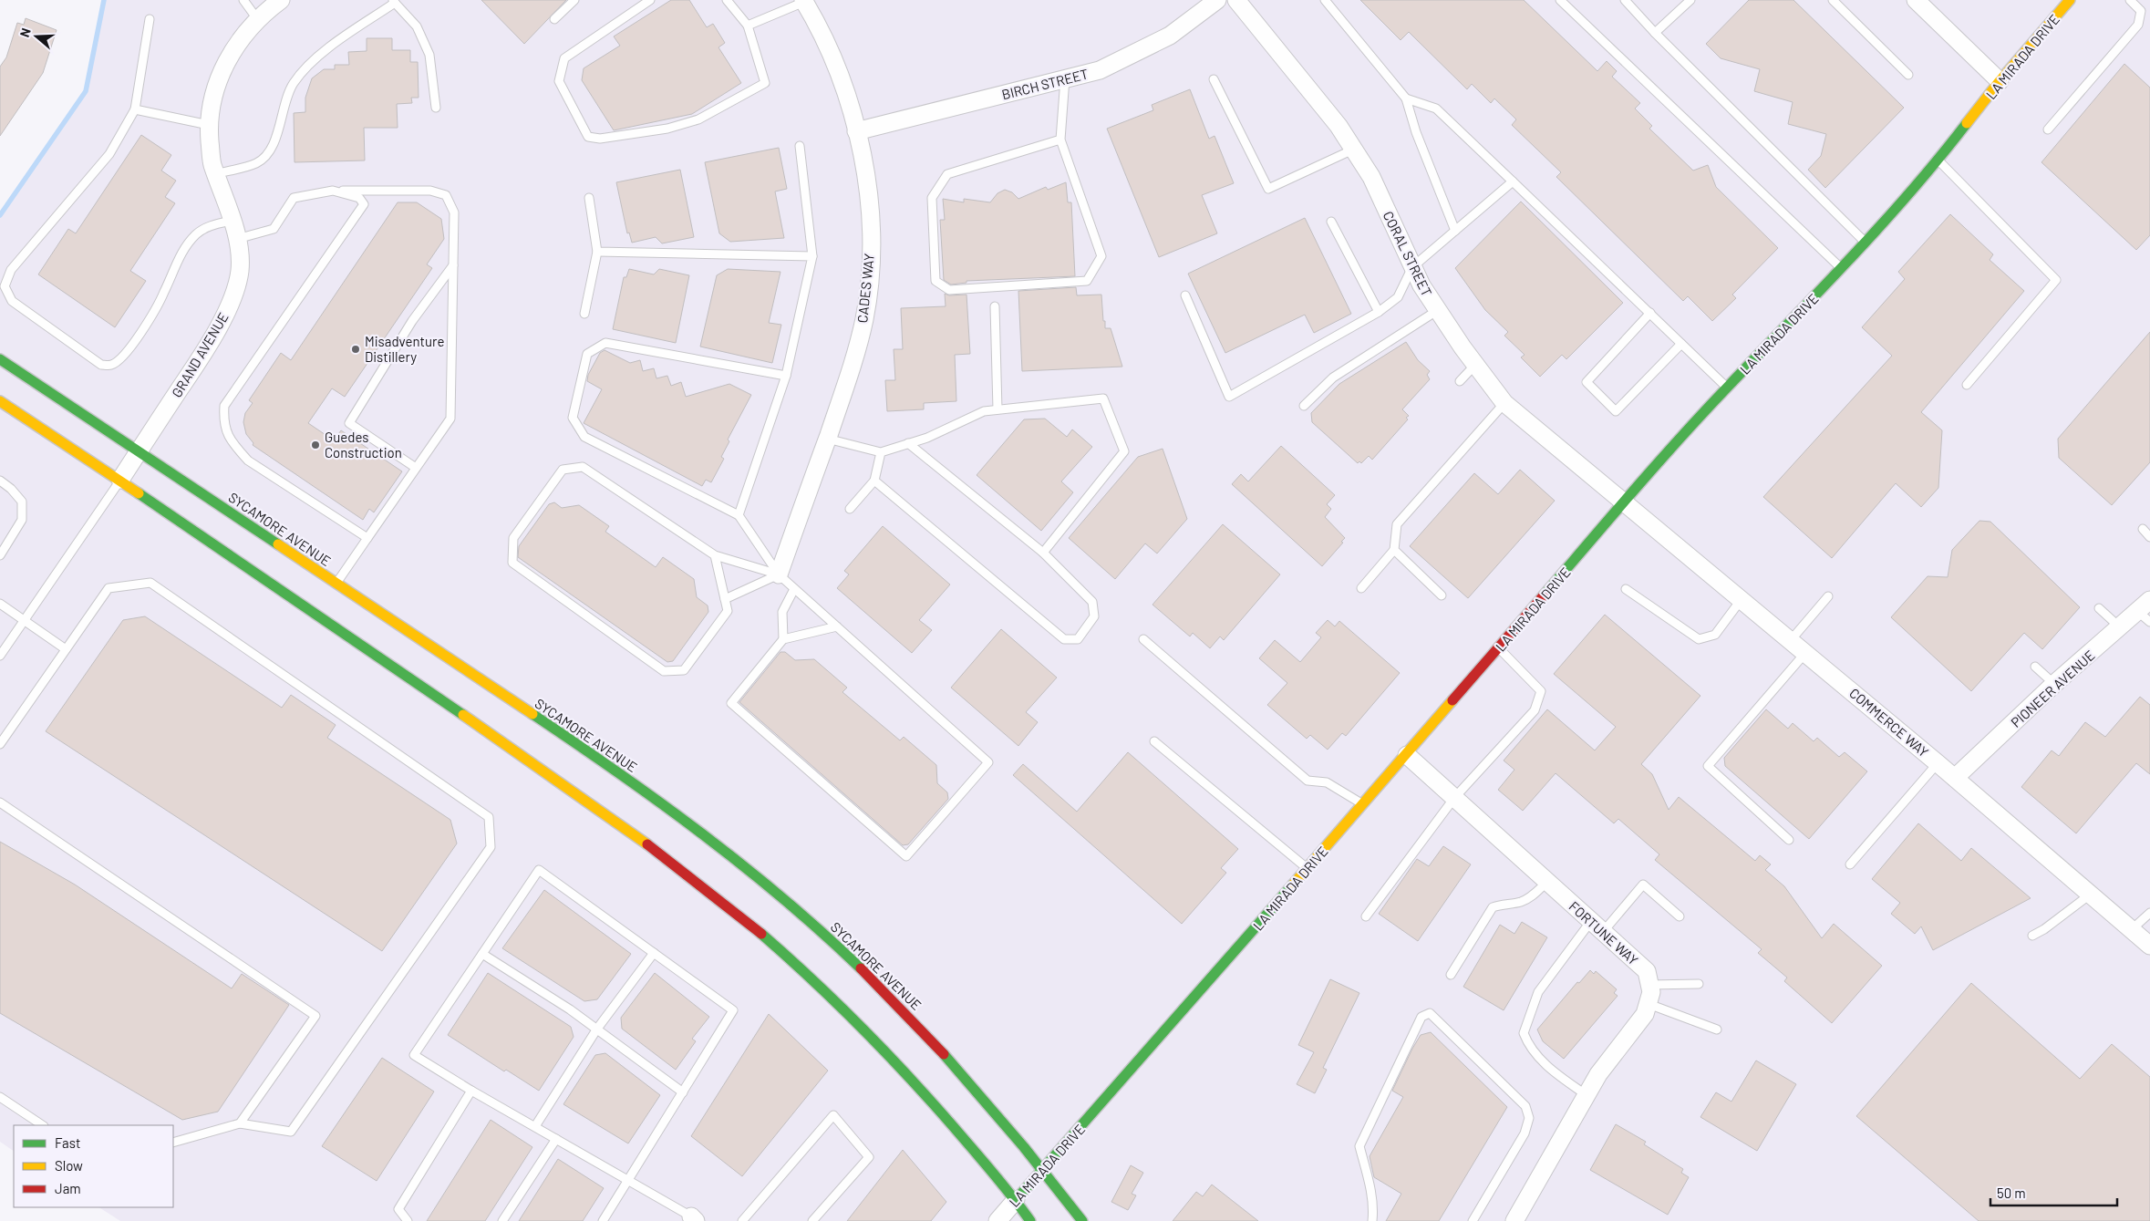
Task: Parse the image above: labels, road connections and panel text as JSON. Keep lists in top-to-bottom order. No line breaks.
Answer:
{"streets":{"main road":["LA MIRADA DRIVE","SYCAMORE AVENUE"],"street":["BIRCH STREET","CORAL STREET","CADES WAY","GRAND AVENUE","PIONEER AVENUE","COMMERCE WAY","FORTUNE WAY"]},"crossings":[["LA MIRADA DRIVE","CORAL STREET"],["LA MIRADA DRIVE","SYCAMORE AVENUE"],["LA MIRADA DRIVE","COMMERCE WAY"],["LA MIRADA DRIVE","FORTUNE WAY"],["BIRCH STREET","CADES WAY"],["CORAL STREET","COMMERCE WAY"],["GRAND AVENUE","SYCAMORE AVENUE"],["PIONEER AVENUE","COMMERCE WAY"]],"places":["Misadventure Distillery","Guedes Construction"],"legend":["Fast","Slow","Jam"],"scale_bar":"50 m","north":"left"}
